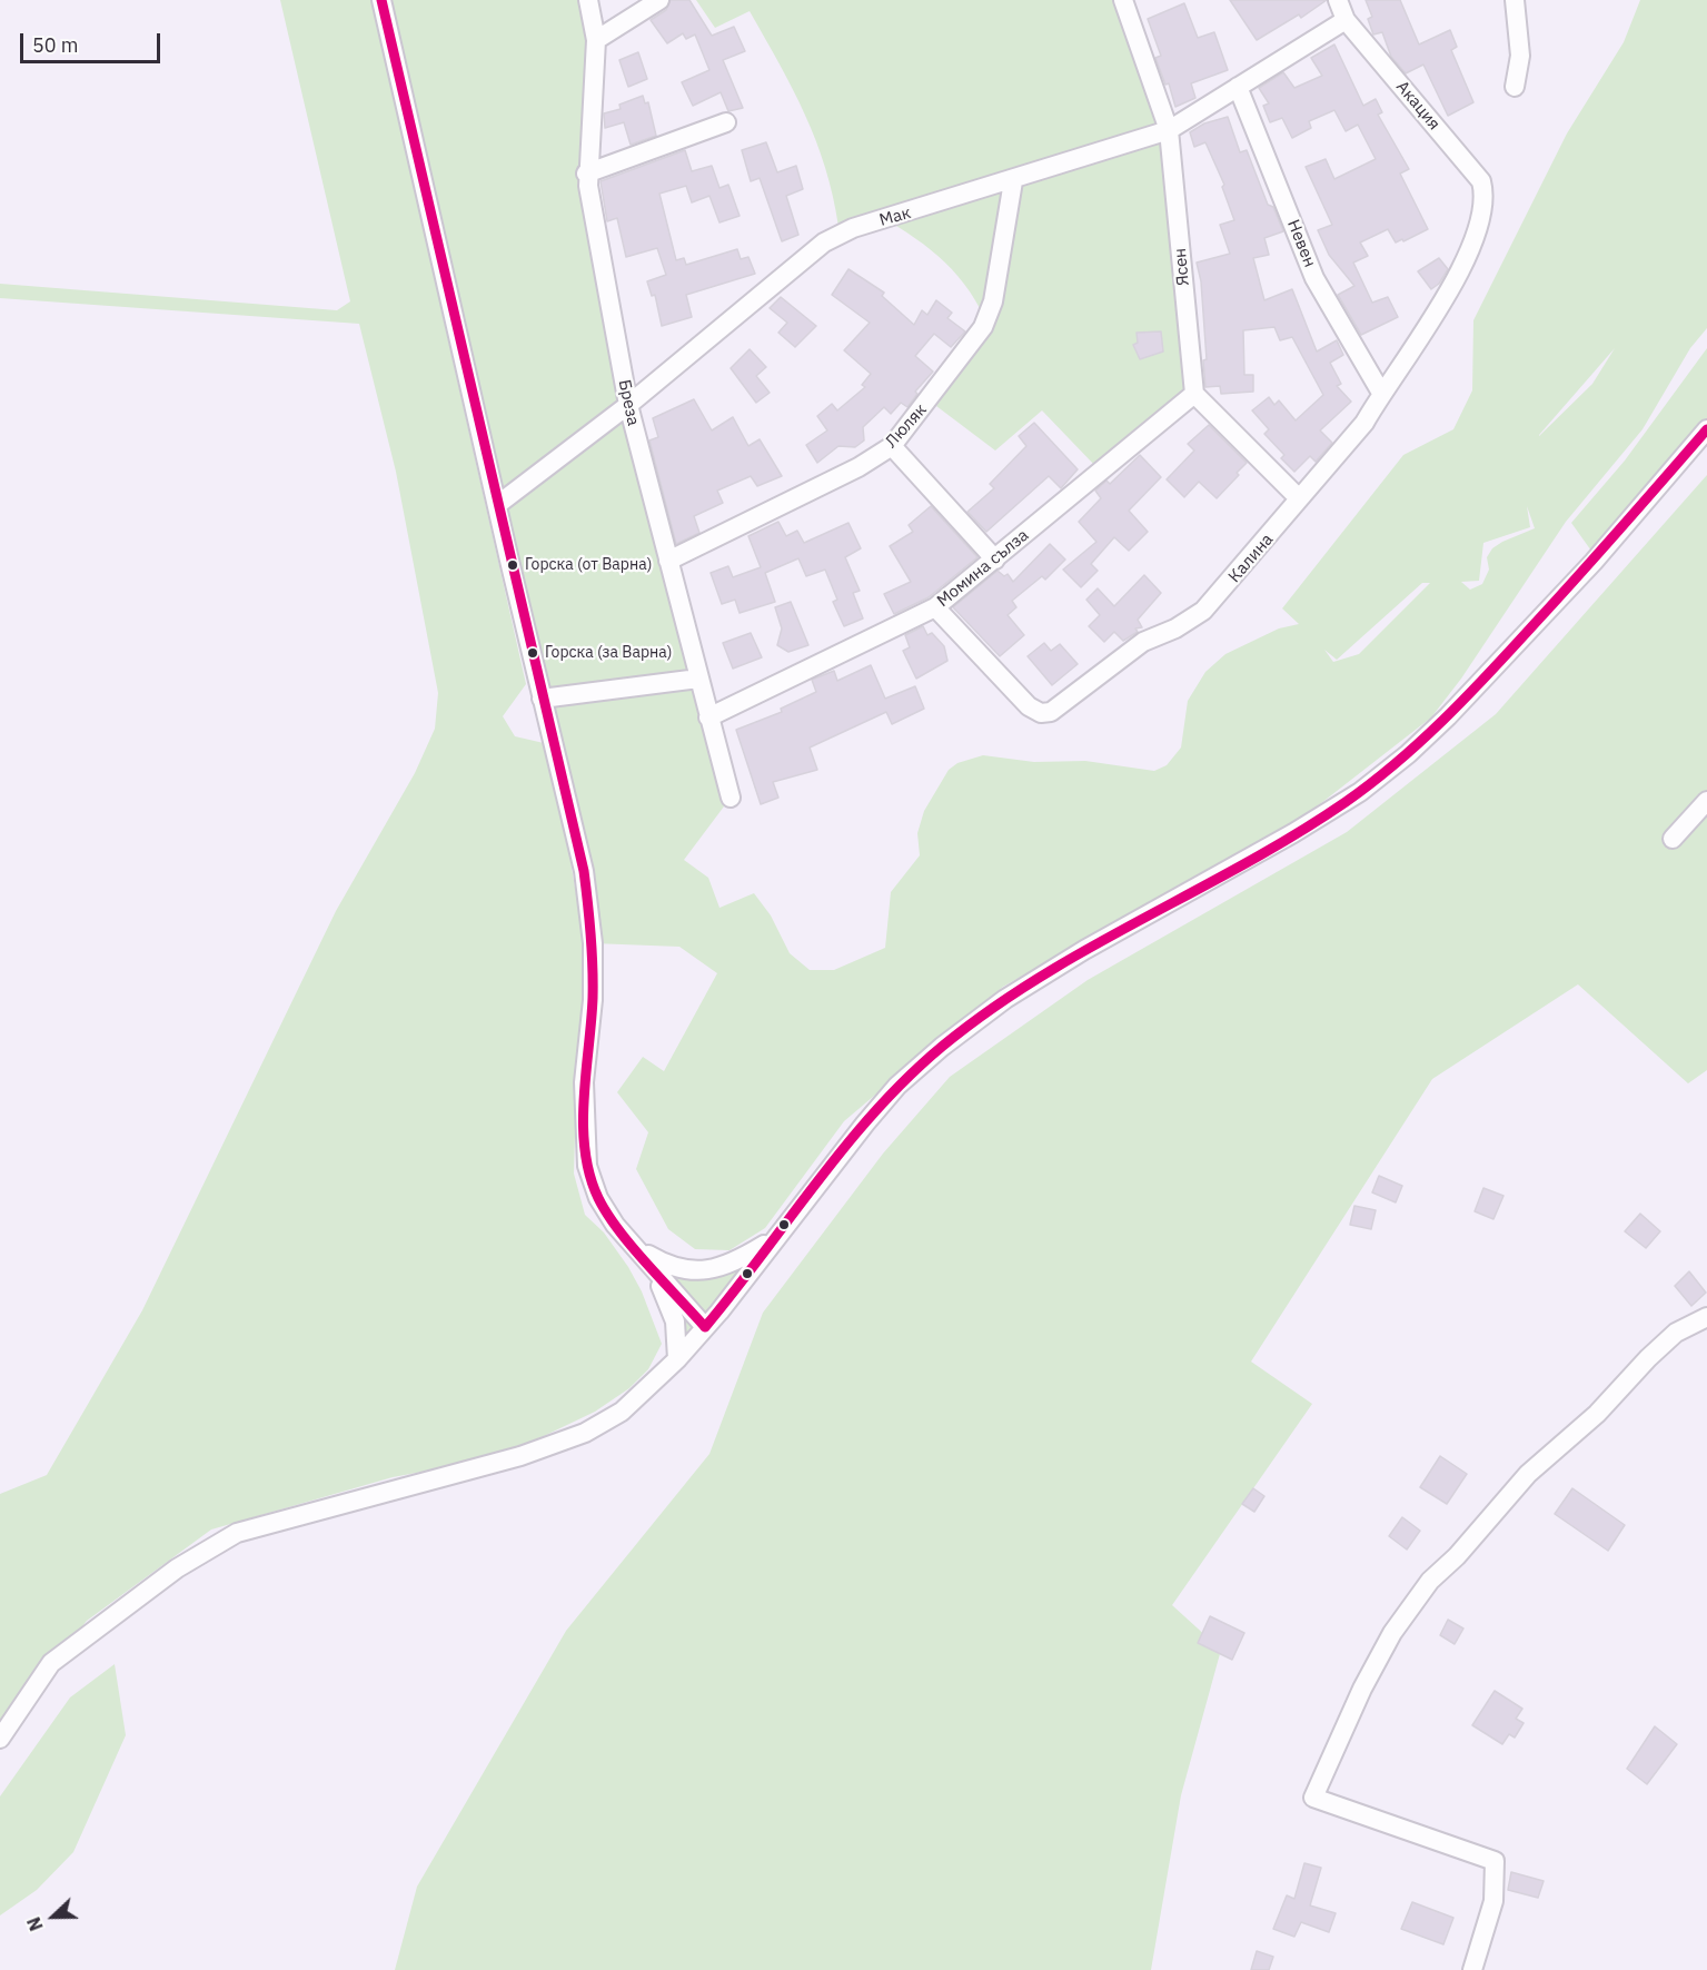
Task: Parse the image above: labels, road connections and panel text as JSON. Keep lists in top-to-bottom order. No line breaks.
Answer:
{"streets":{"street":["Акация","Мак","Невен","Ясен","Бреза","Люляк","Калина","Момина сълза"]},"crossings":[["Акация","Мак"],["Акация","Калина"],["Мак","Невен"],["Мак","Ясен"],["Мак","Бреза"],["Мак","Люляк"],["Невен","Калина"],["Ясен","Момина сълза"],["Бреза","Люляк"],["Бреза","Момина сълза"],["Калина","Момина сълза"]],"places":["Горска (от Варна)","Горска (за Варна)"],"scale_bar":"50 m","north":"left"}
